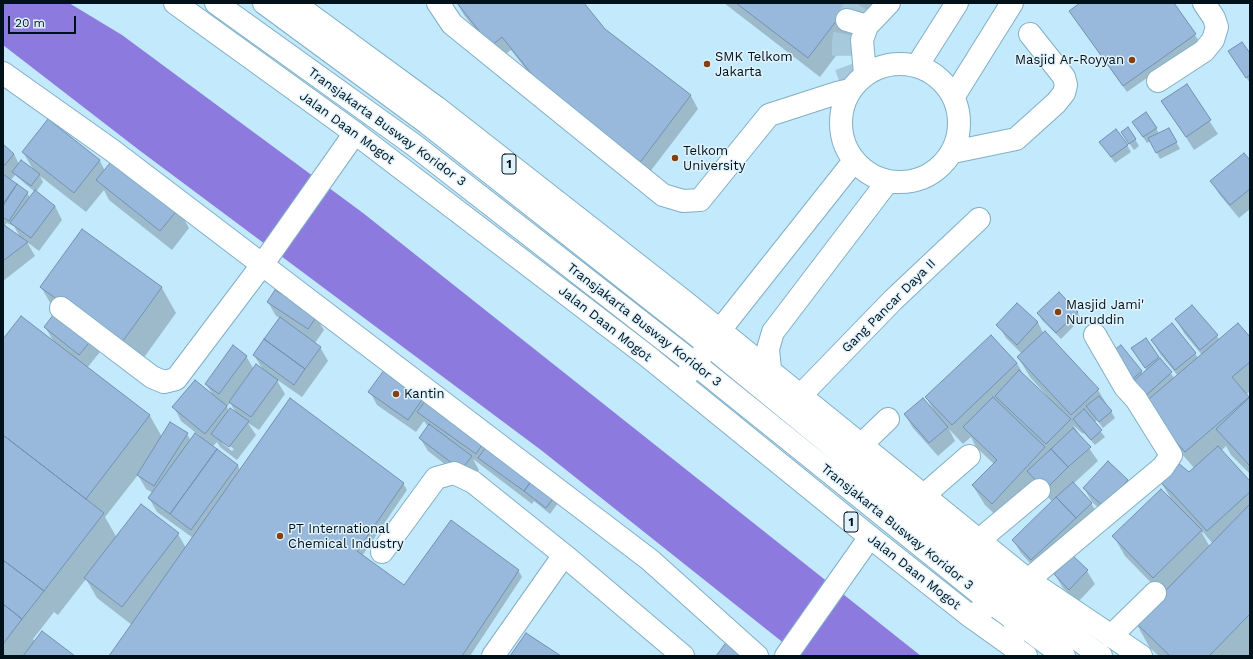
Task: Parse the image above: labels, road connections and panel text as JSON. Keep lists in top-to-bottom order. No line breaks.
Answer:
{"streets":{"main road":["Transjakarta Busway Koridor 3","Jalan Daan Mogot","1","Gang Pancar Daya II"]},"crossings":[["Transjakarta Busway Koridor 3","1"],["1","Gang Pancar Daya II"]],"places":["Masjid Ar-Royyan","SMK Telkom Jakarta","Telkom University","Masjid Jami' Nuruddin","Kantin","PT International Chemical Industry"],"scale_bar":"20 m"}
